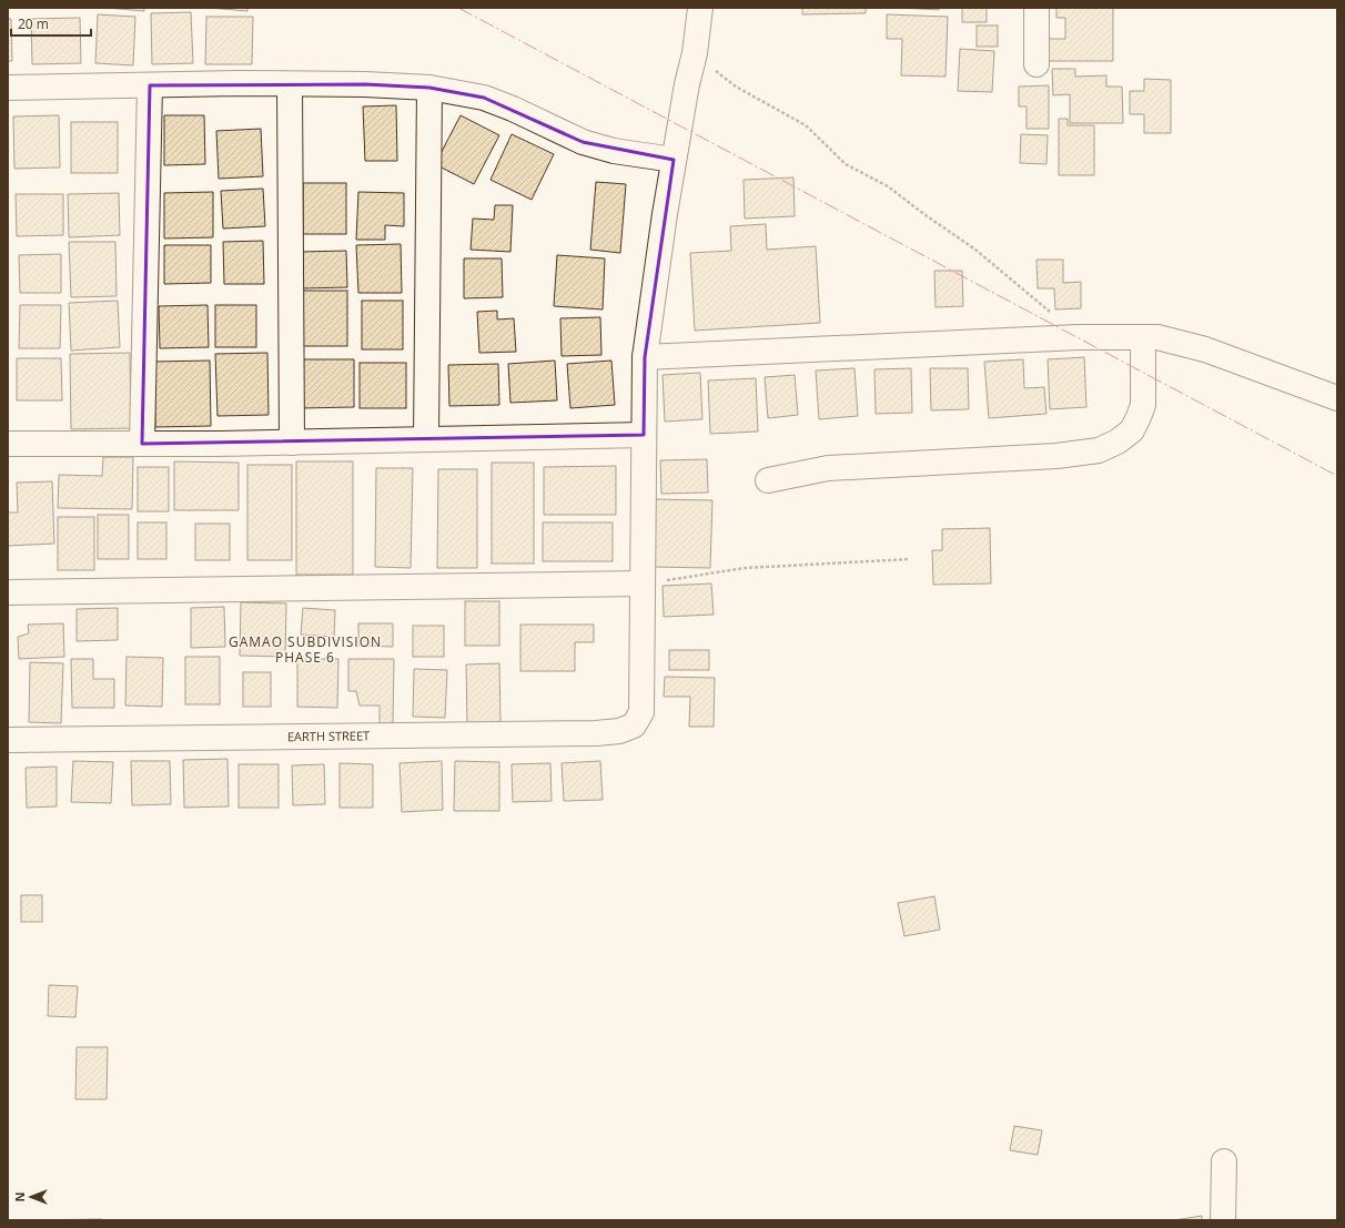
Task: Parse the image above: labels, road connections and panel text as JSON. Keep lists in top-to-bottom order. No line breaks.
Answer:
{"streets":{"street":["EARTH STREET"]},"districts":["GAMAO SUBDIVISION PHASE 6"],"scale_bar":"20 m","north":"left"}
